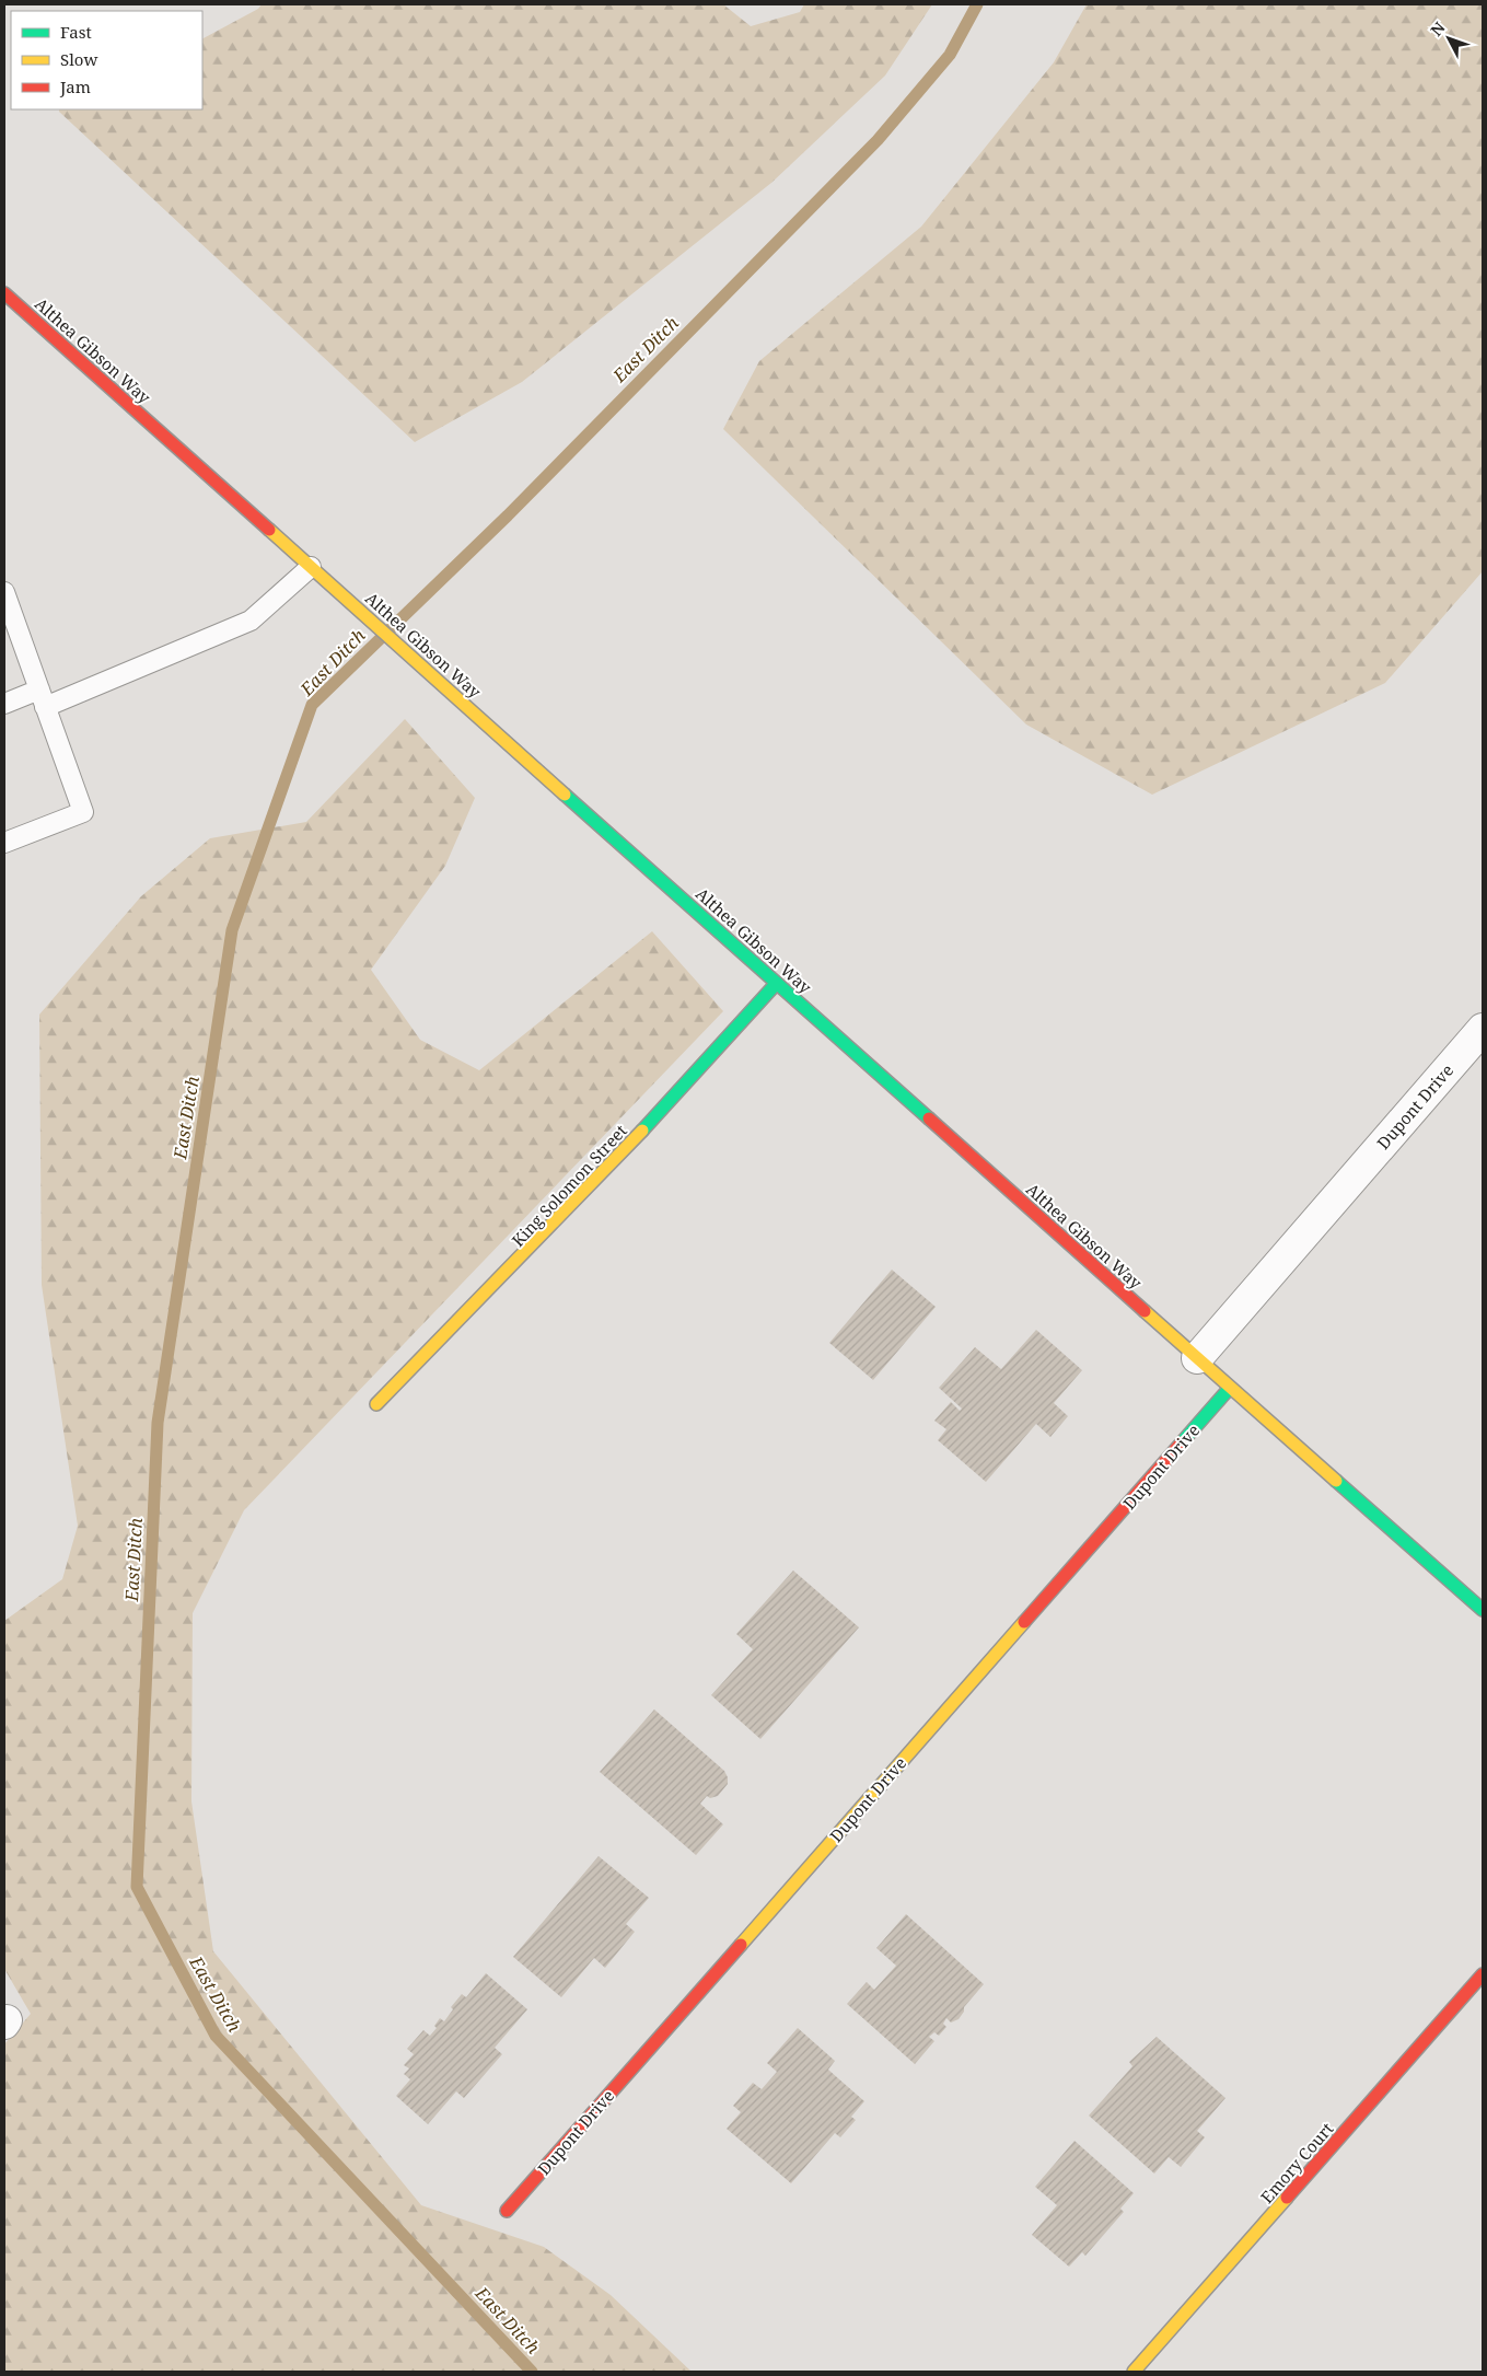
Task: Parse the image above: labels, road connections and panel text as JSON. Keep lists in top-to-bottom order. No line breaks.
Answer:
{"streets":{"street":["Althea Gibson Way","Dupont Drive","King Solomon Street","Emory Court"]},"crossings":[["Althea Gibson Way","Dupont Drive"],["Althea Gibson Way","King Solomon Street"]],"water":["East Ditch"],"legend":["Fast","Slow","Jam"],"north":"top left"}
